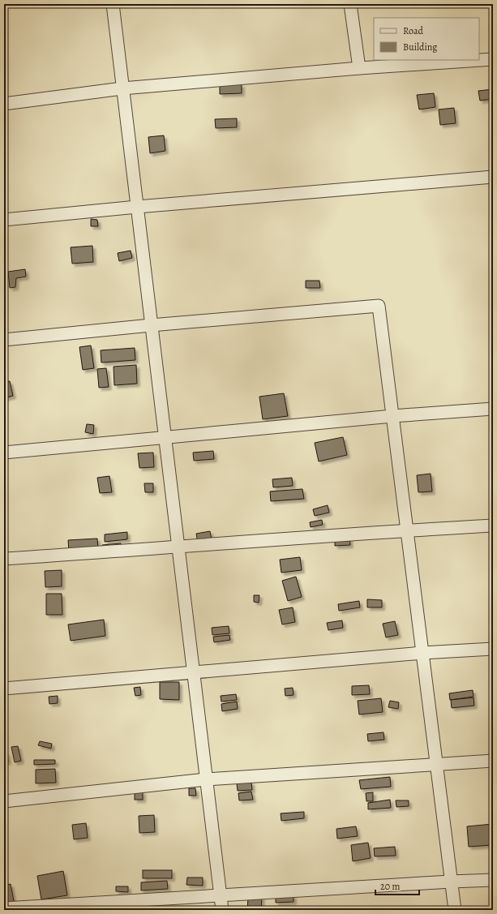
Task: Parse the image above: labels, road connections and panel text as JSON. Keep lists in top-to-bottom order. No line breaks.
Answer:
{"legend":["Road","Building"],"scale_bar":"20 m"}
